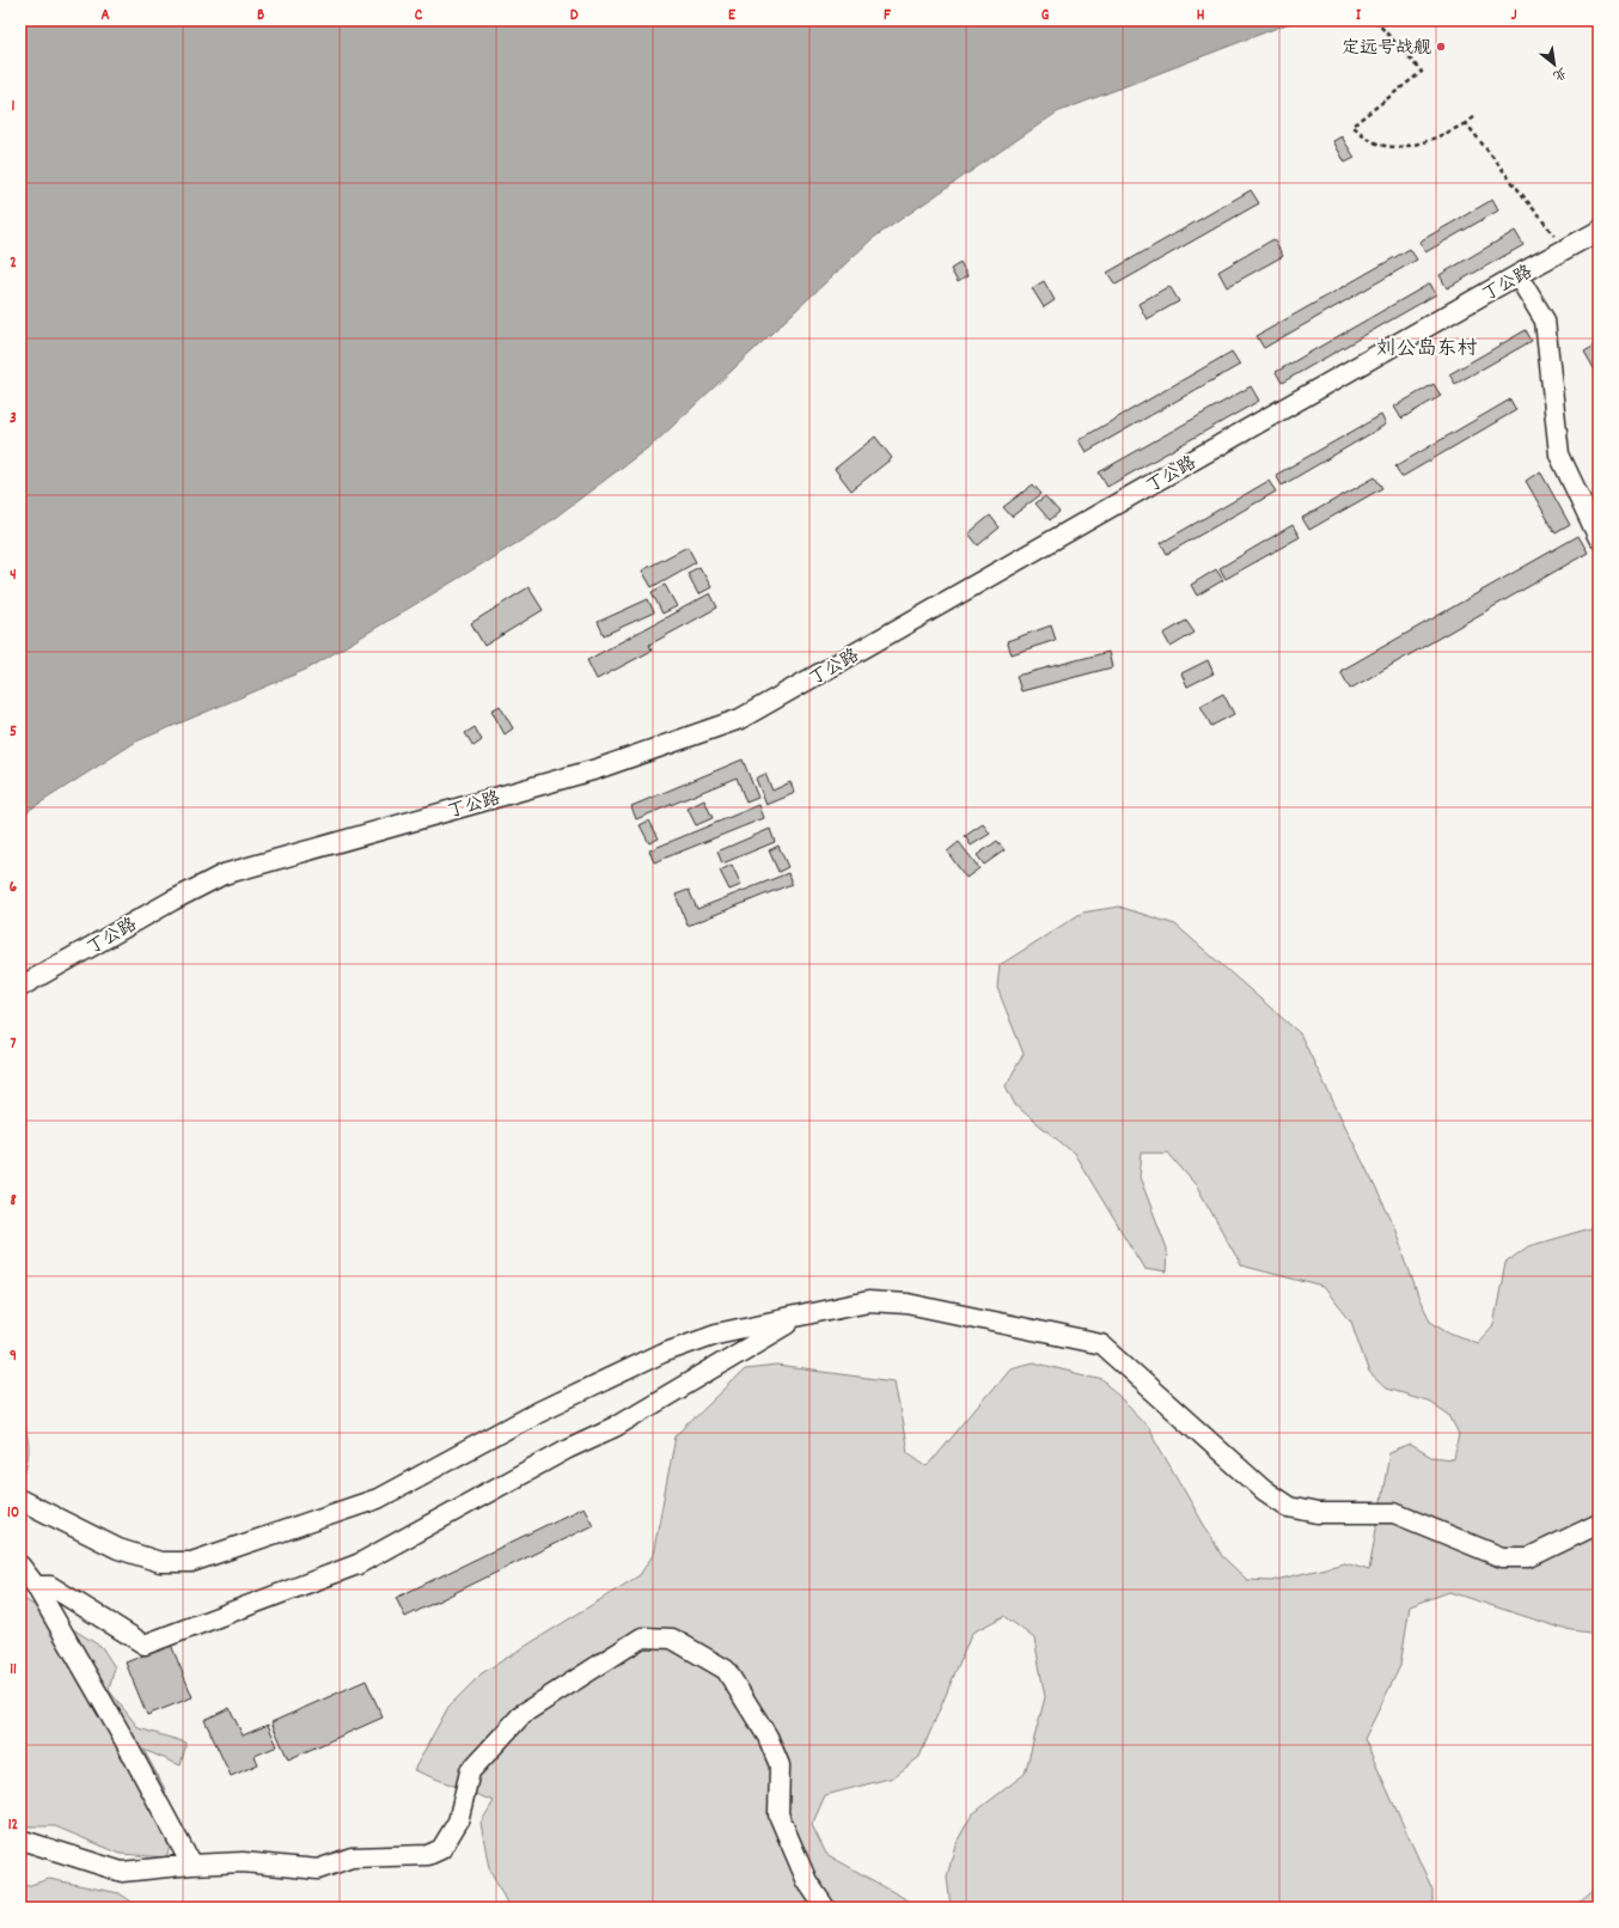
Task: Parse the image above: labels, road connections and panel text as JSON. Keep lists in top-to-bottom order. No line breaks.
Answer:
{"streets":{"street":["丁公路"]},"districts":["刘公岛东村"],"places":["定远号战舰"],"north":"bottom right","grid":{"columns":["A","B","C","D","E","F","G","H","I","J"],"rows":["1","2","3","4","5","6","7","8","9","10","11","12"]}}
